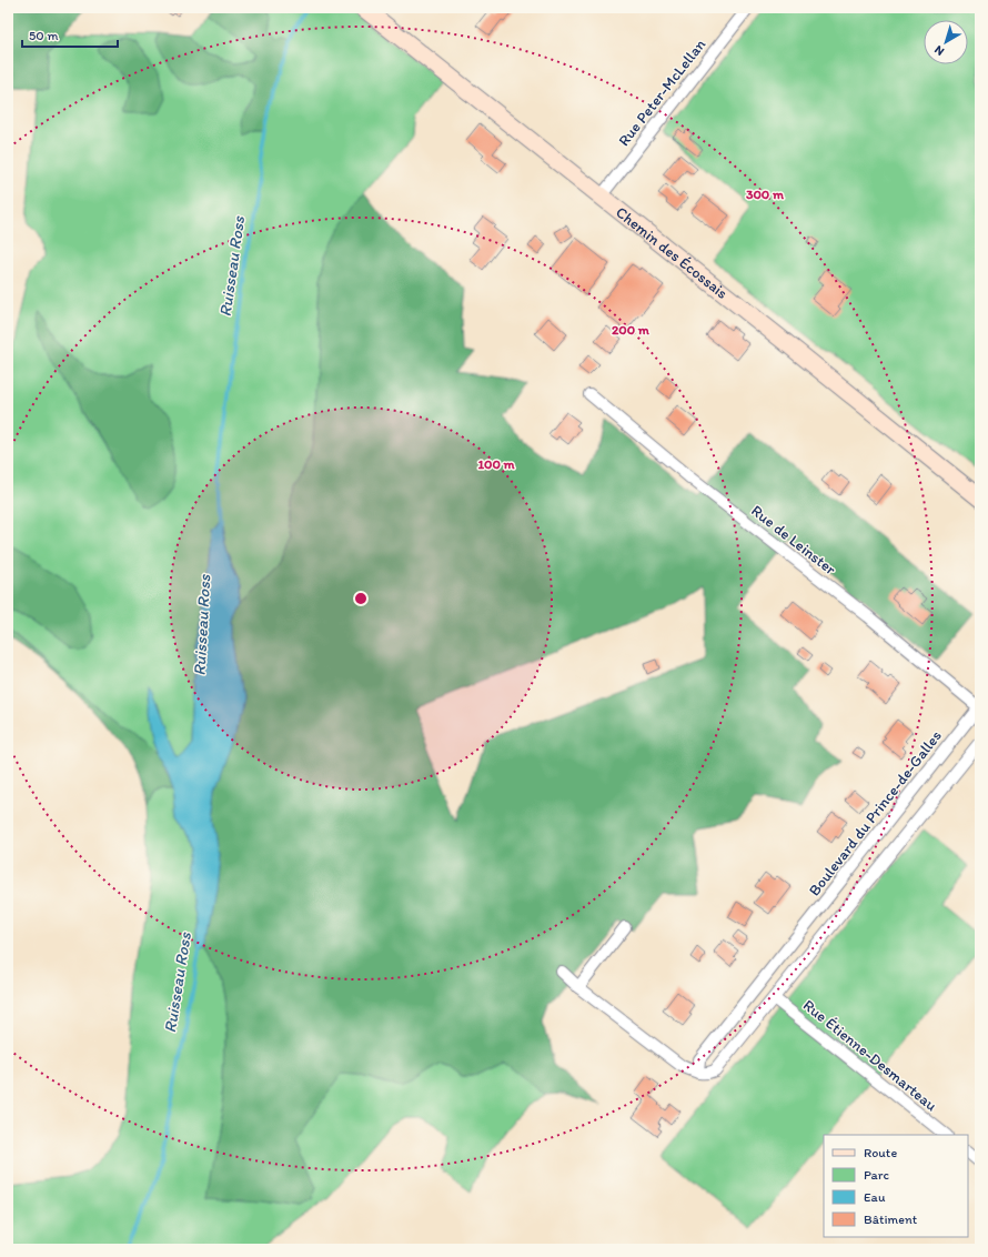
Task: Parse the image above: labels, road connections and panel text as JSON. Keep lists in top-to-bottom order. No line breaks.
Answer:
{"streets":{"main road":["Chemin des Écossais"],"street":["Rue Peter-McLellan","Rue de Leinster","Boulevard du Prince-de-Galles","Rue Étienne-Desmarteau"]},"crossings":[["Rue Peter-McLellan","Chemin des Écossais"],["Rue de Leinster","Boulevard du Prince-de-Galles"]],"water":["Ruisseau Ross"],"legend":["Route","Parc","Eau","Bâtiment"],"scale_bar":"50 m","north":"bottom left","rings":["300 m","200 m","100 m"]}
